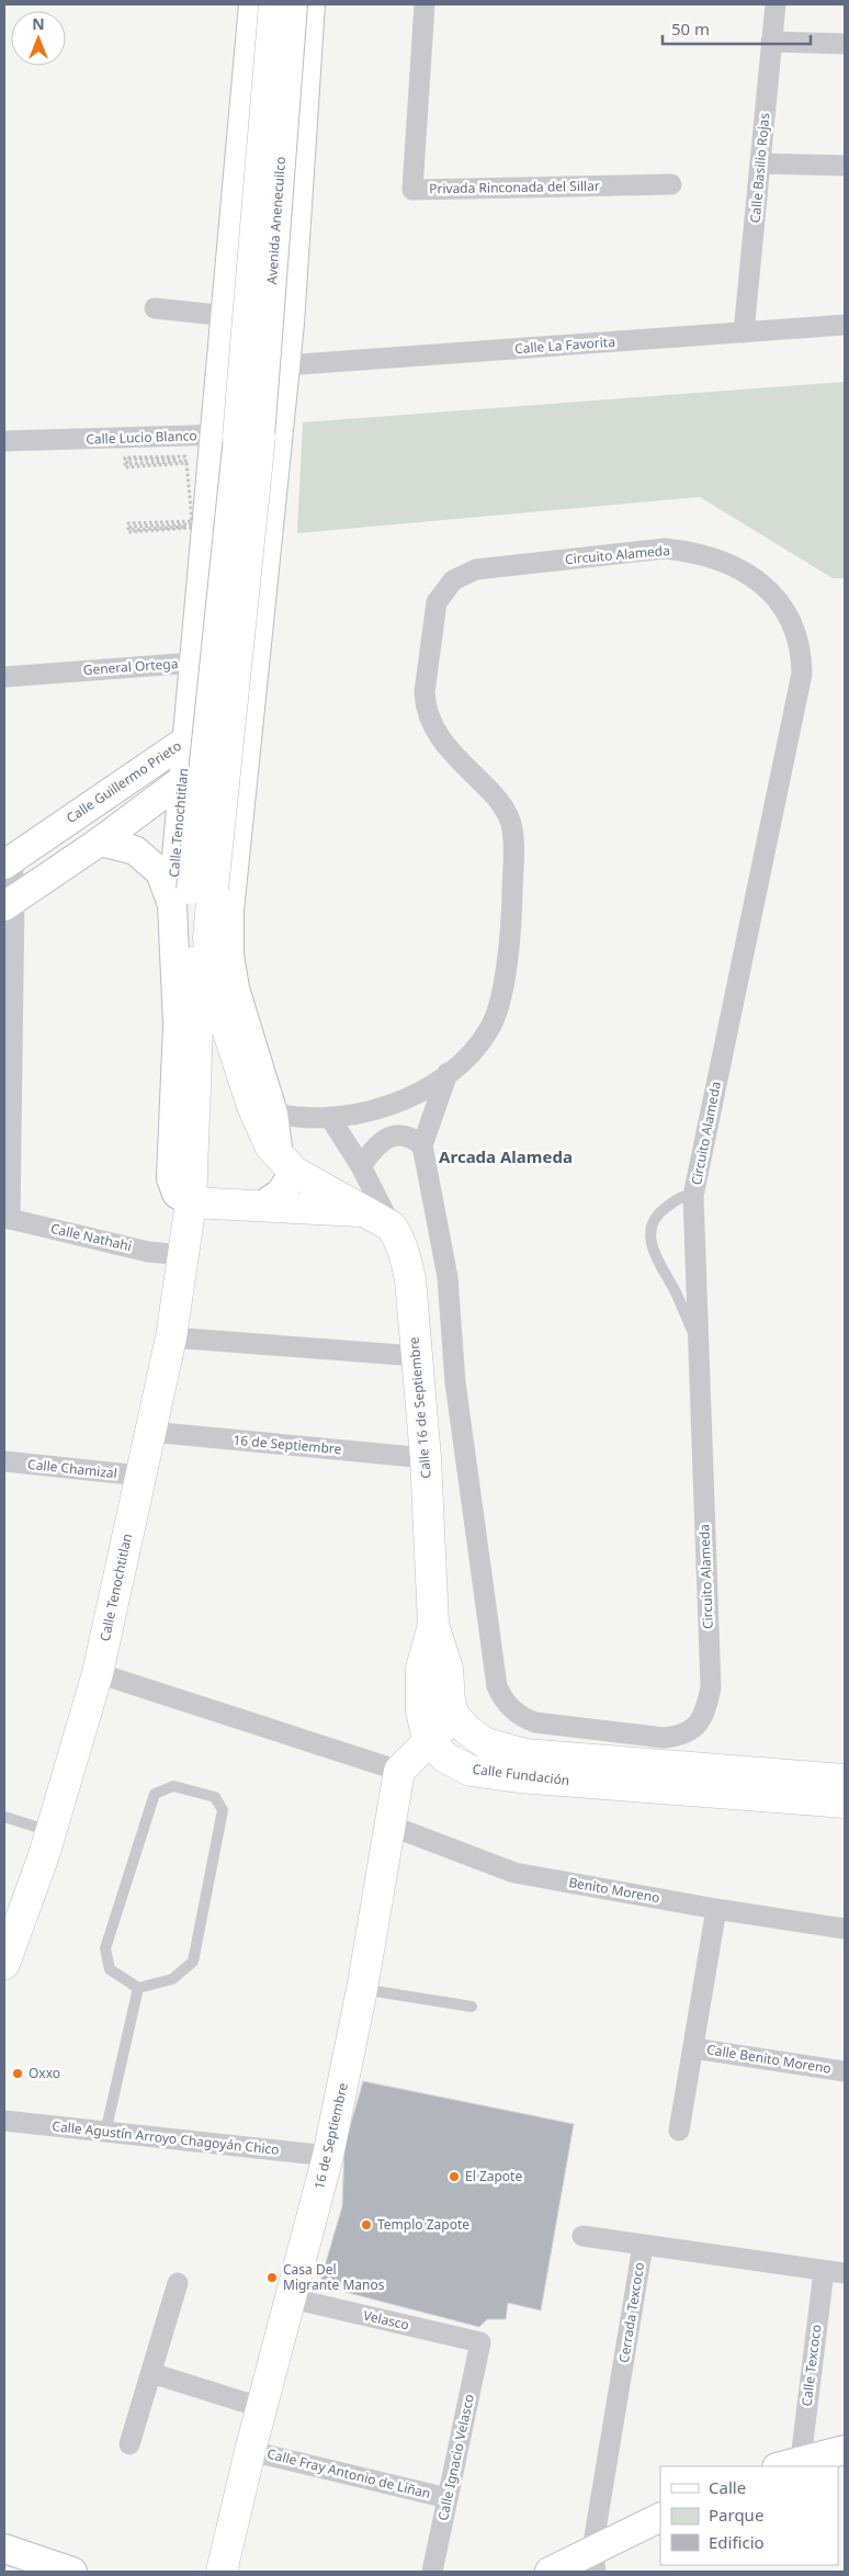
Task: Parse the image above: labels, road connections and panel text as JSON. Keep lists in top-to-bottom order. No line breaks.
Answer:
{"streets":{"main road":["Avenida Anenecuilco","Calle Tenochtitlan","Calle 16 de Septiembre","16 de Septiembre","Calle Fundación"],"street":["Calle Basilio Rojas","Privada Rinconada del Sillar","Calle La Favorita","Calle Lucio Blanco","Circuito Alameda","General Ortega","Calle Guillermo Prieto","Calle Nathahi","Calle Chamizal","Benito Moreno","Calle Benito Moreno","Calle Agustín Arroyo Chagoyán Chico","Cerrada Texcoco","Velasco","Calle Texcoco","Calle Ignacio Velasco","Calle Fray Antonio de Liñan"]},"crossings":[["Calle Basilio Rojas","Calle La Favorita"],["Avenida Anenecuilco","Calle La Favorita"],["Avenida Anenecuilco","Calle Lucio Blanco"],["Avenida Anenecuilco","Calle Tenochtitlan"],["Calle Lucio Blanco","Calle Tenochtitlan"],["General Ortega","Calle Tenochtitlan"],["Calle Guillermo Prieto","Calle Tenochtitlan"],["Calle Tenochtitlan","Calle Nathahi"],["Calle Tenochtitlan","16 de Septiembre"],["Calle Tenochtitlan","Calle Chamizal"],["Calle 16 de Septiembre","16 de Septiembre"],["16 de Septiembre","Benito Moreno"],["16 de Septiembre","Calle Agustín Arroyo Chagoyán Chico"],["16 de Septiembre","Velasco"],["16 de Septiembre","Calle Fray Antonio de Liñan"],["Benito Moreno","Calle Benito Moreno"],["Cerrada Texcoco","Calle Texcoco"],["Velasco","Calle Ignacio Velasco"],["Calle Ignacio Velasco","Calle Fray Antonio de Liñan"]],"districts":["Arcada Alameda"],"places":["Oxxo","El Zapote","Templo Zapote","Casa Del Migrante Manos"],"legend":["Calle","Parque","Edificio"],"scale_bar":"50 m","north":"top"}
